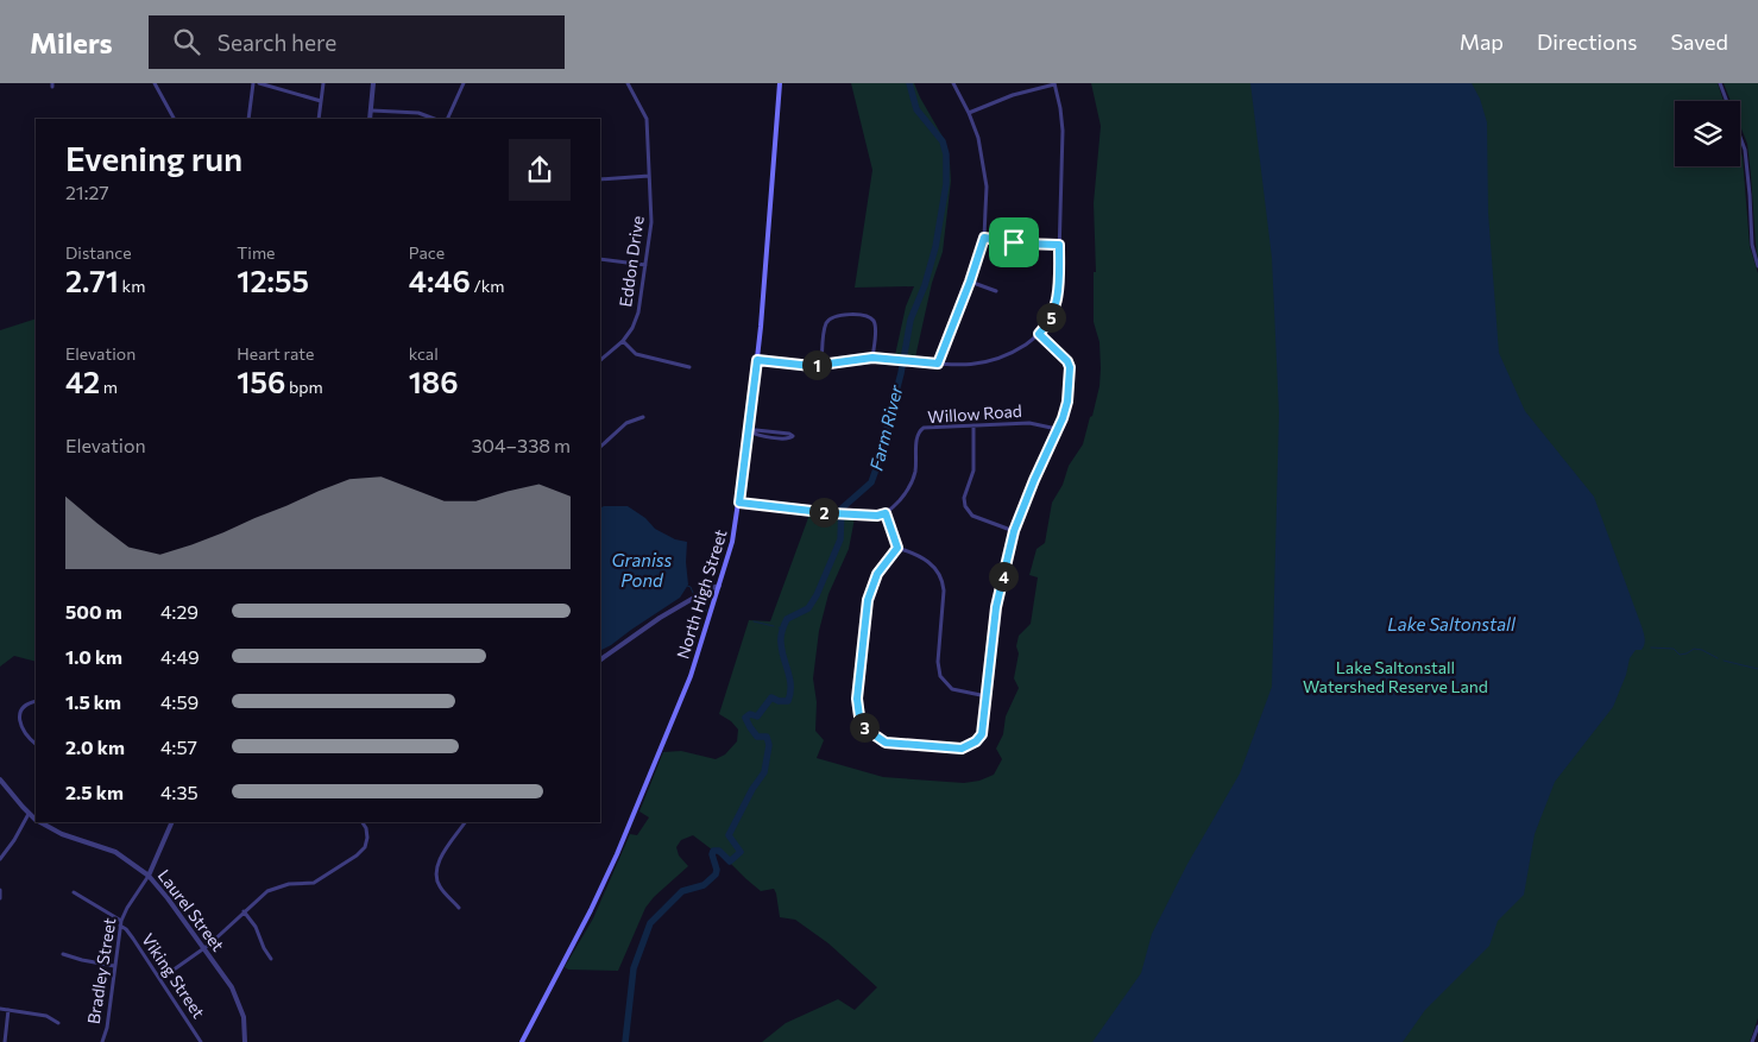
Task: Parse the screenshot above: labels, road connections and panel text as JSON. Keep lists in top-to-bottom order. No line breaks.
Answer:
{"streets":{"main road":["North High Street"],"street":["Eddon Drive","Willow Road","Laurel Street","Bradley Street","Viking Street"]},"crossings":[["Laurel Street","Bradley Street"],["Bradley Street","Viking Street"]],"water":["Farm River","Graniss Pond","Lake Saltonstall"],"parks":["Lake Saltonstall Watershed Reserve Land"],"page":{"header":"Milers","search":"Search here","nav":["Map","Directions","Saved"],"heading":["Evening run","21:27"],"stats":[["Distance","2.71 km"],["Time","12:55"],["Pace","4:46 /km"],["Elevation","42 m"],["Heart rate","156 bpm"],["kcal","186"]],"pins":["5","1","2","4","3"],"chart":["Elevation","304–338 m"],"list":[{"name":"500 m","note":"4:29"},{"name":"1.0 km","note":"4:49"},{"name":"1.5 km","note":"4:59"},{"name":"2.0 km","note":"4:57"},{"name":"2.5 km","note":"4:35"}]}}
